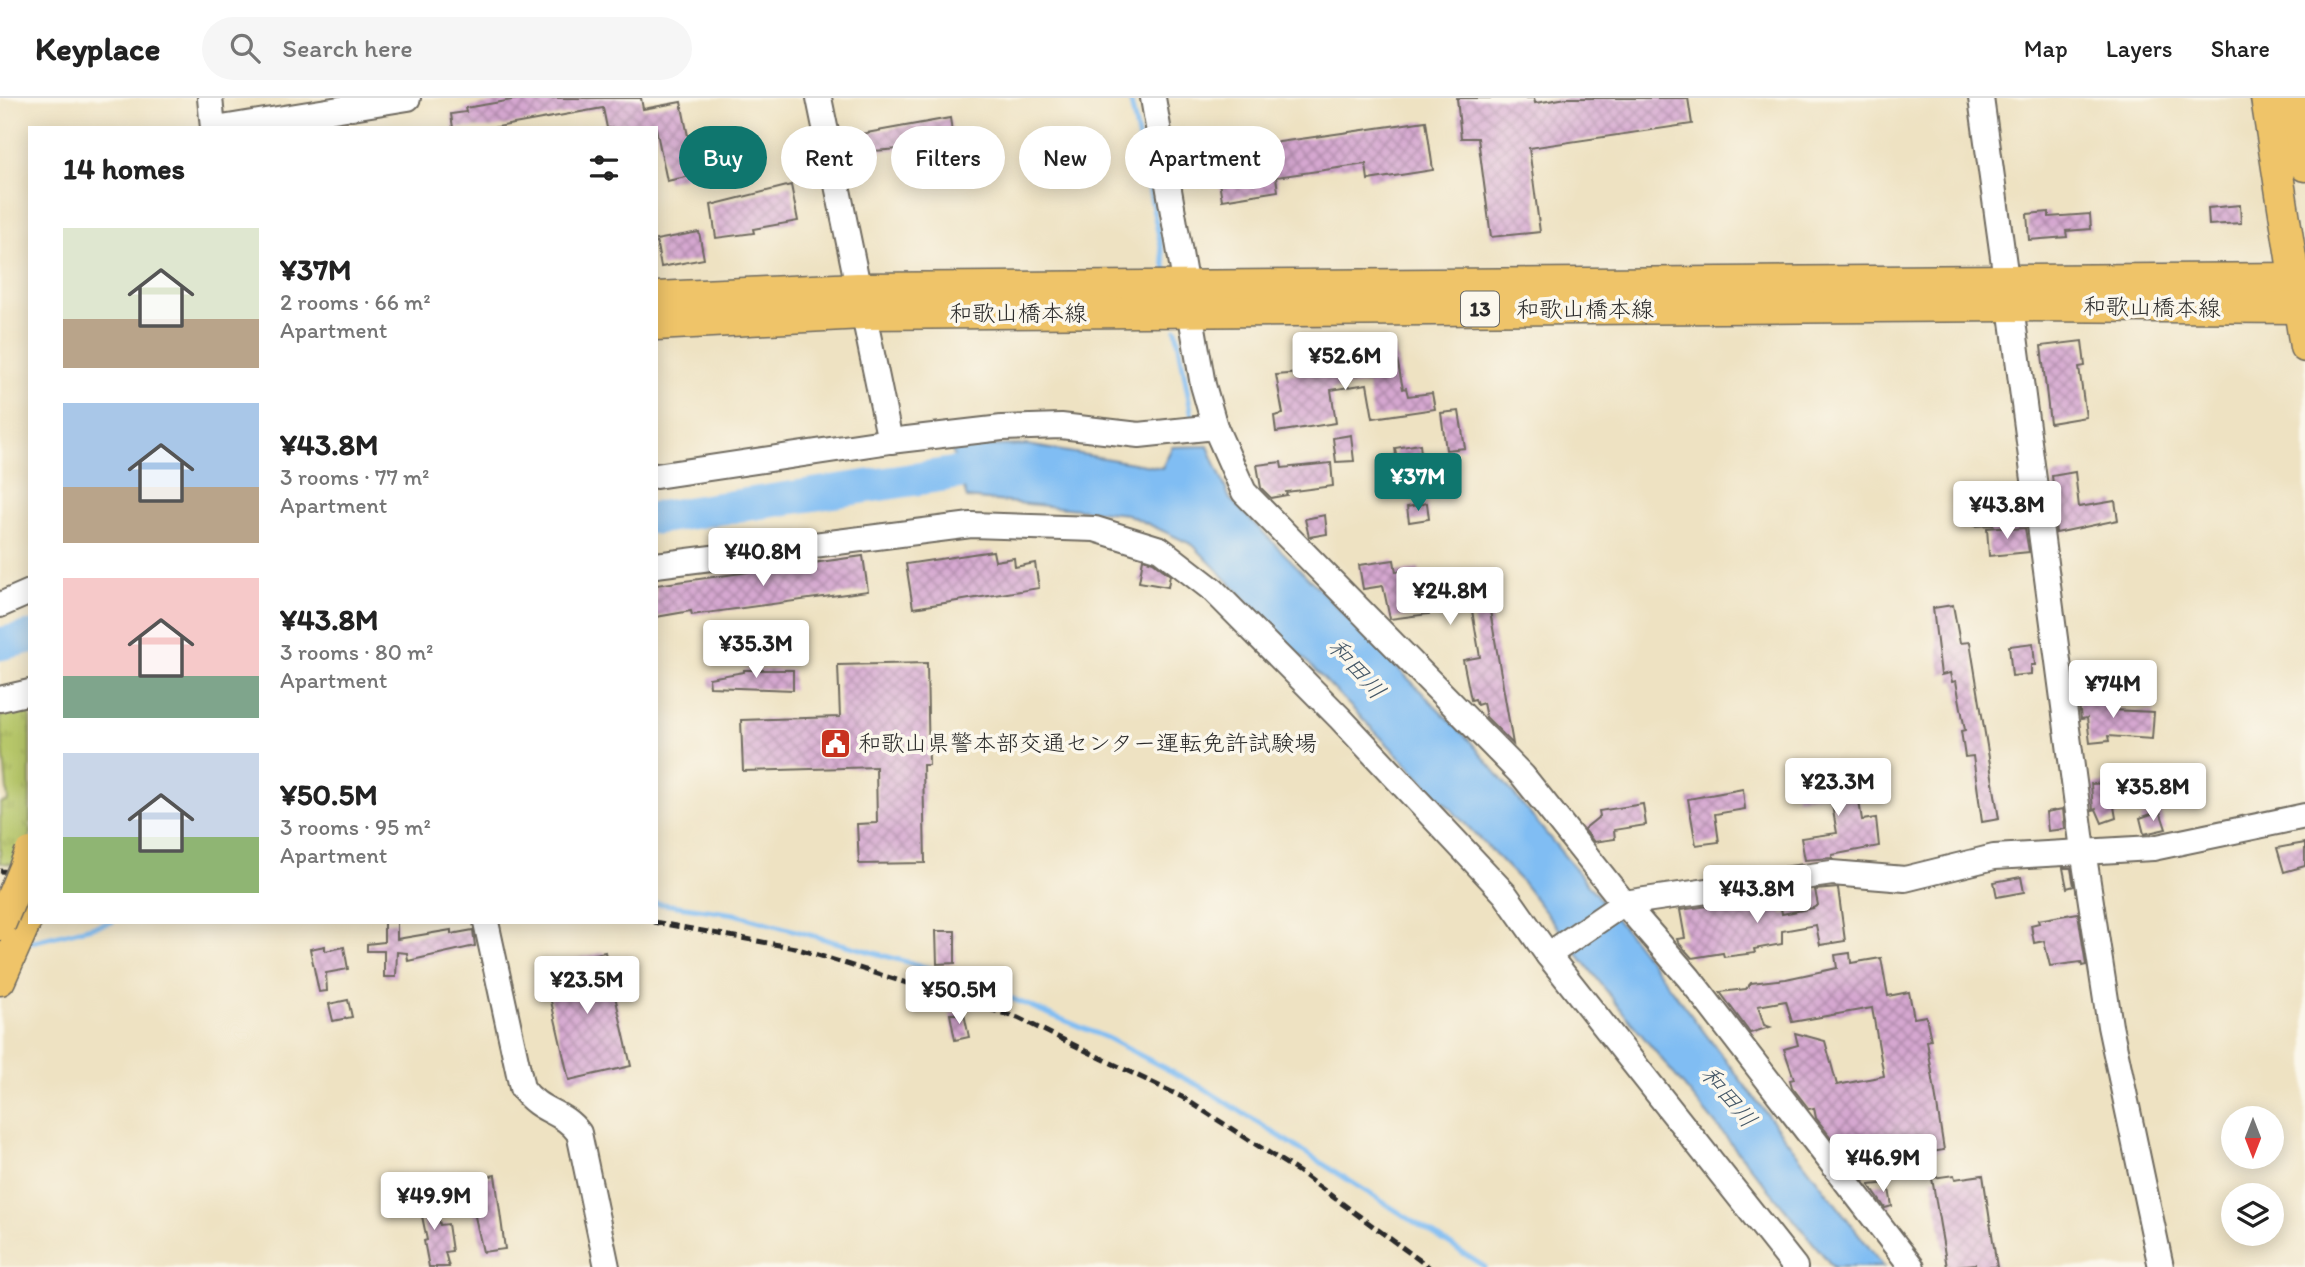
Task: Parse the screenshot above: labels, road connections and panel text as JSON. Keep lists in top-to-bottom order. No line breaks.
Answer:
{"streets":{"main road":["和歌山橋本線","13"]},"water":["和田川"],"places":{"public building":["和歌山県警本部交通センター運転免許試験場"]},"north":"bottom","page":{"header":"Keyplace","search":"Search here","nav":["Map","Layers","Share"],"chip":["Buy","Rent","Filters","New","Apartment"],"heading":"14 homes","list":[{"name":"¥37M","note":"2 rooms · 66 m² · Apartment"},{"name":"¥43.8M","note":"3 rooms · 77 m² · Apartment"},{"name":"¥43.8M","note":"3 rooms · 80 m² · Apartment"},{"name":"¥50.5M","note":"3 rooms · 95 m² · Apartment"}],"price":["¥52.6M","¥37M","¥43.8M","¥40.8M","¥24.8M","¥35.3M","¥74M","¥23.3M","¥35.8M","¥43.8M","¥23.5M","¥50.5M","¥46.9M","¥49.9M"]}}
